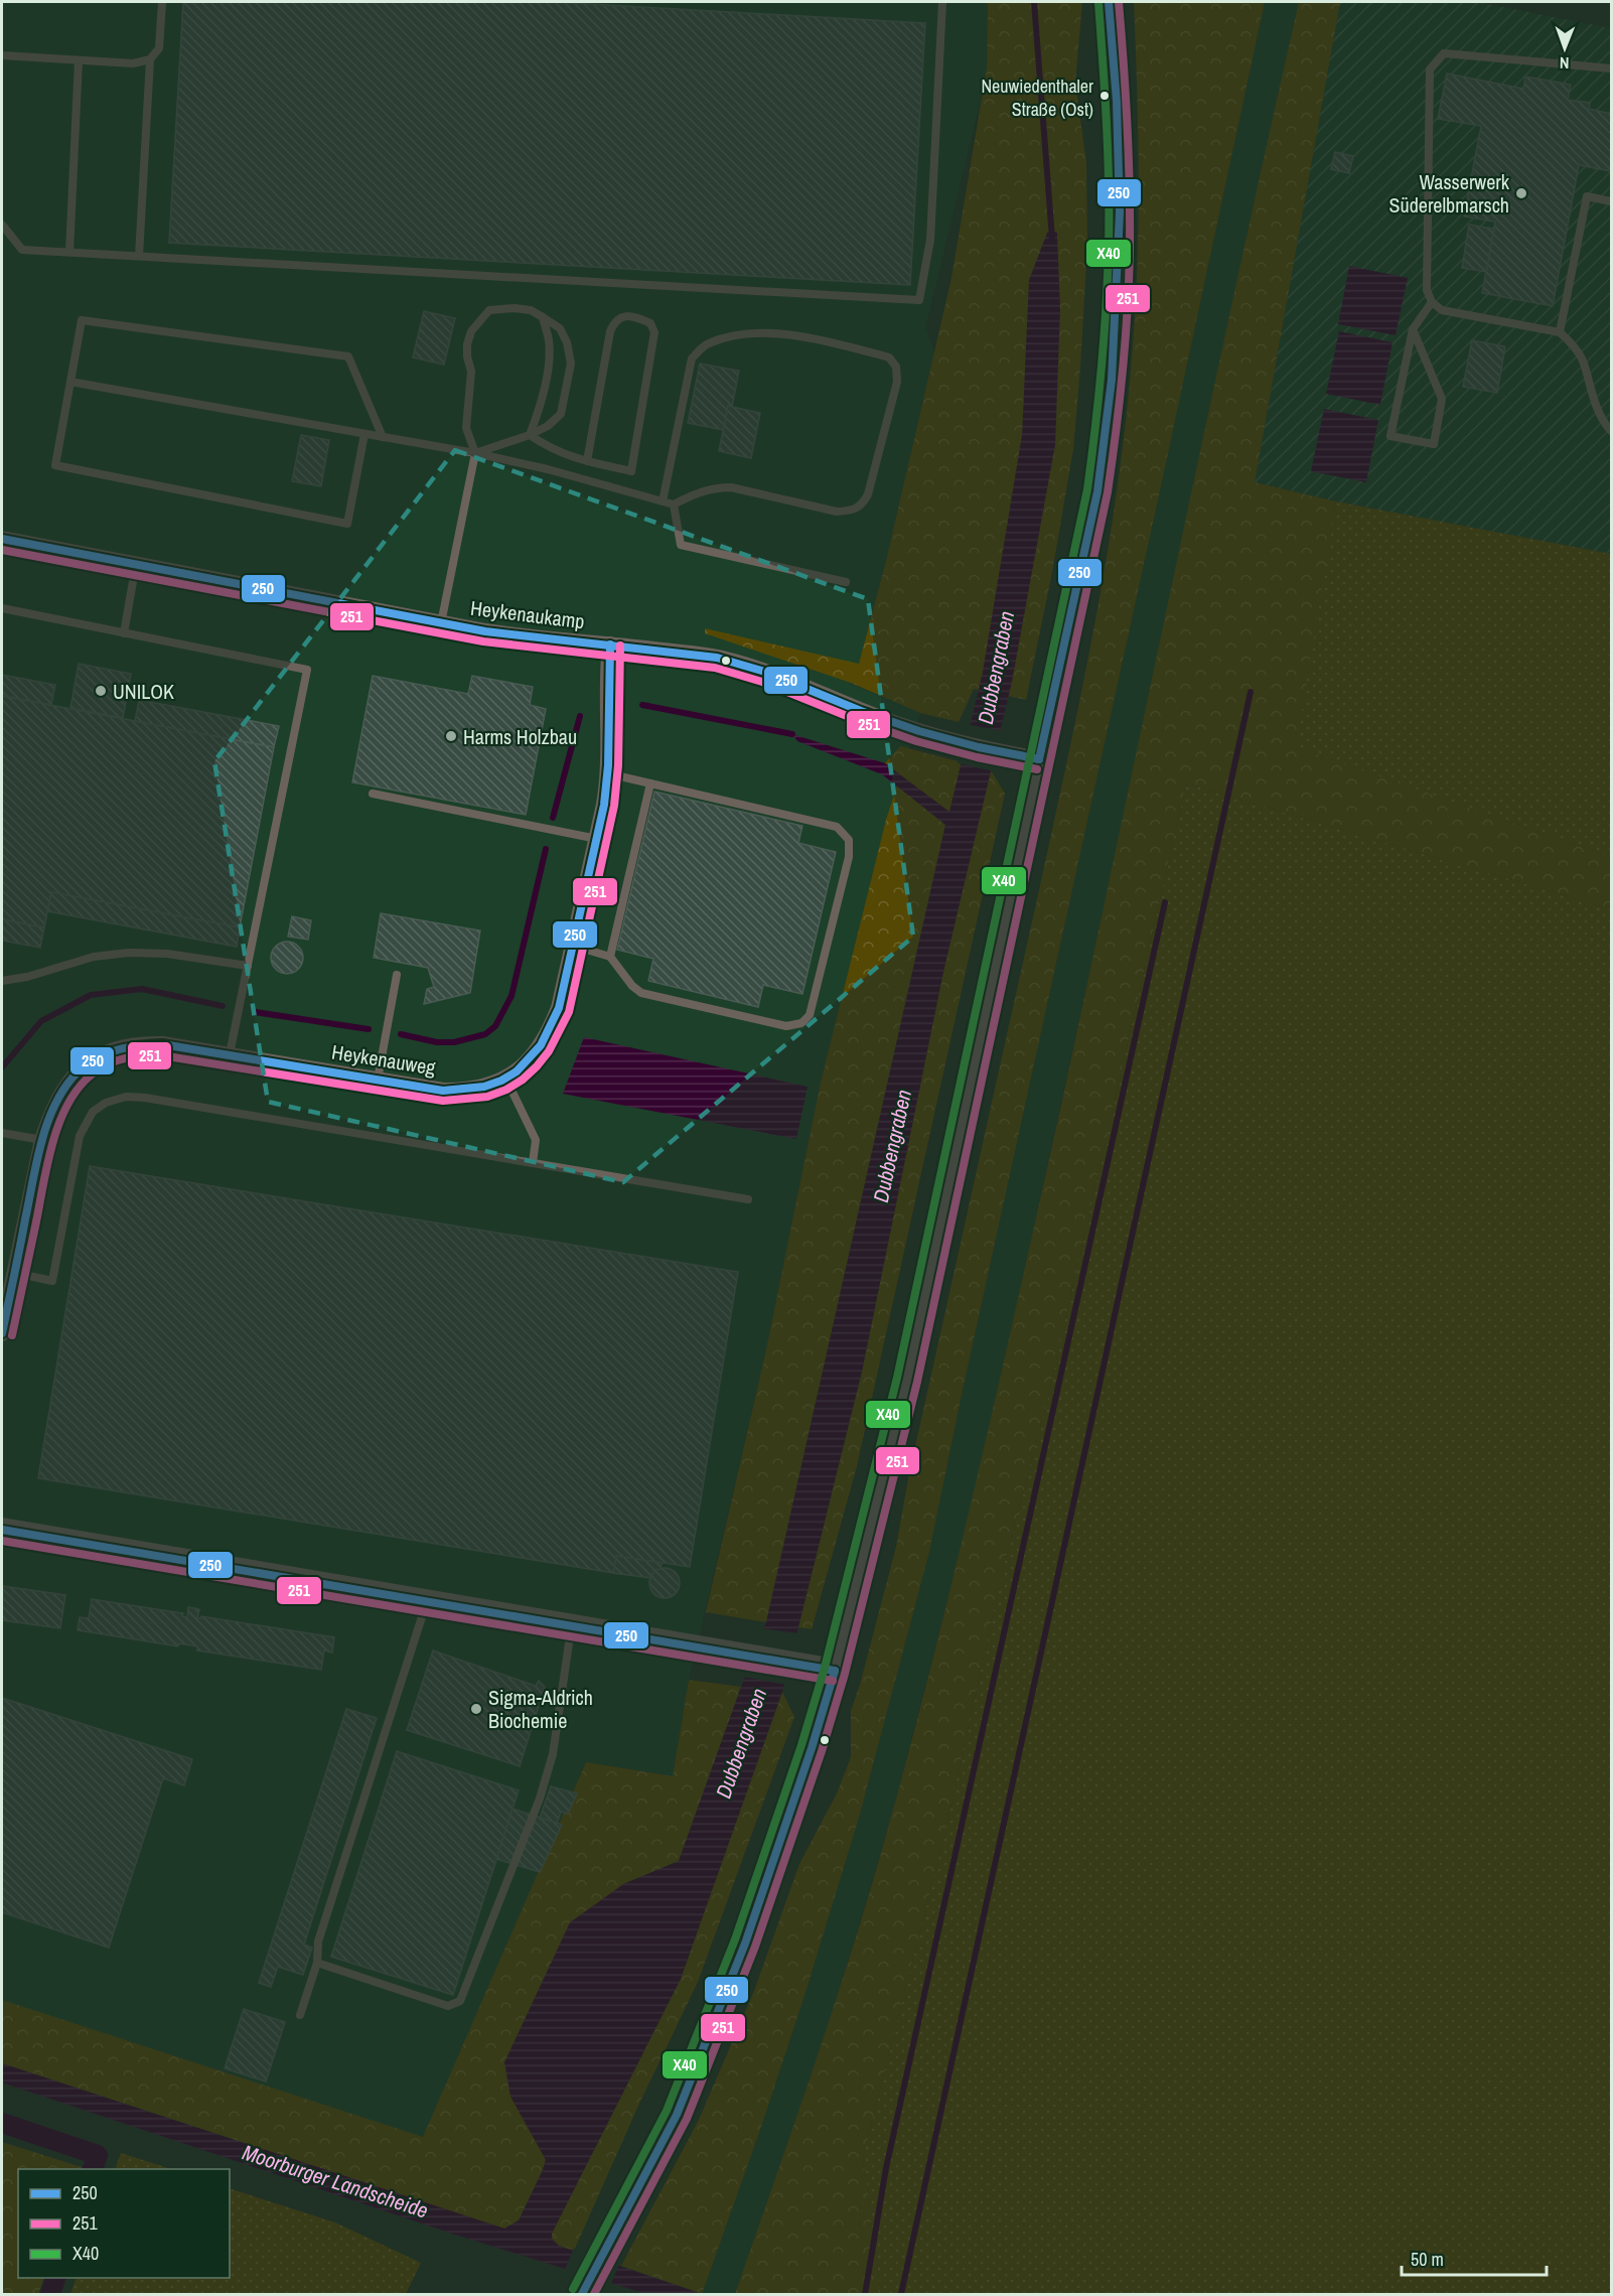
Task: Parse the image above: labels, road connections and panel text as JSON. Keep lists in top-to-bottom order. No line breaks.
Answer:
{"streets":{"street":["Heykenaukamp","Heykenauweg"]},"crossings":[["Heykenaukamp","Heykenauweg"]],"water":["Dubbengraben","Moorburger Landscheide"],"places":["Neuwiedenthaler Straße (Ost)","Wasserwerk Süderelbmarsch","UNILOK","Harms Holzbau","Sigma-Aldrich Biochemie"],"lines":["transit line 250","transit line 251","transit line X40"],"legend":["250","251","X40"],"scale_bar":"50 m","north":"bottom"}
